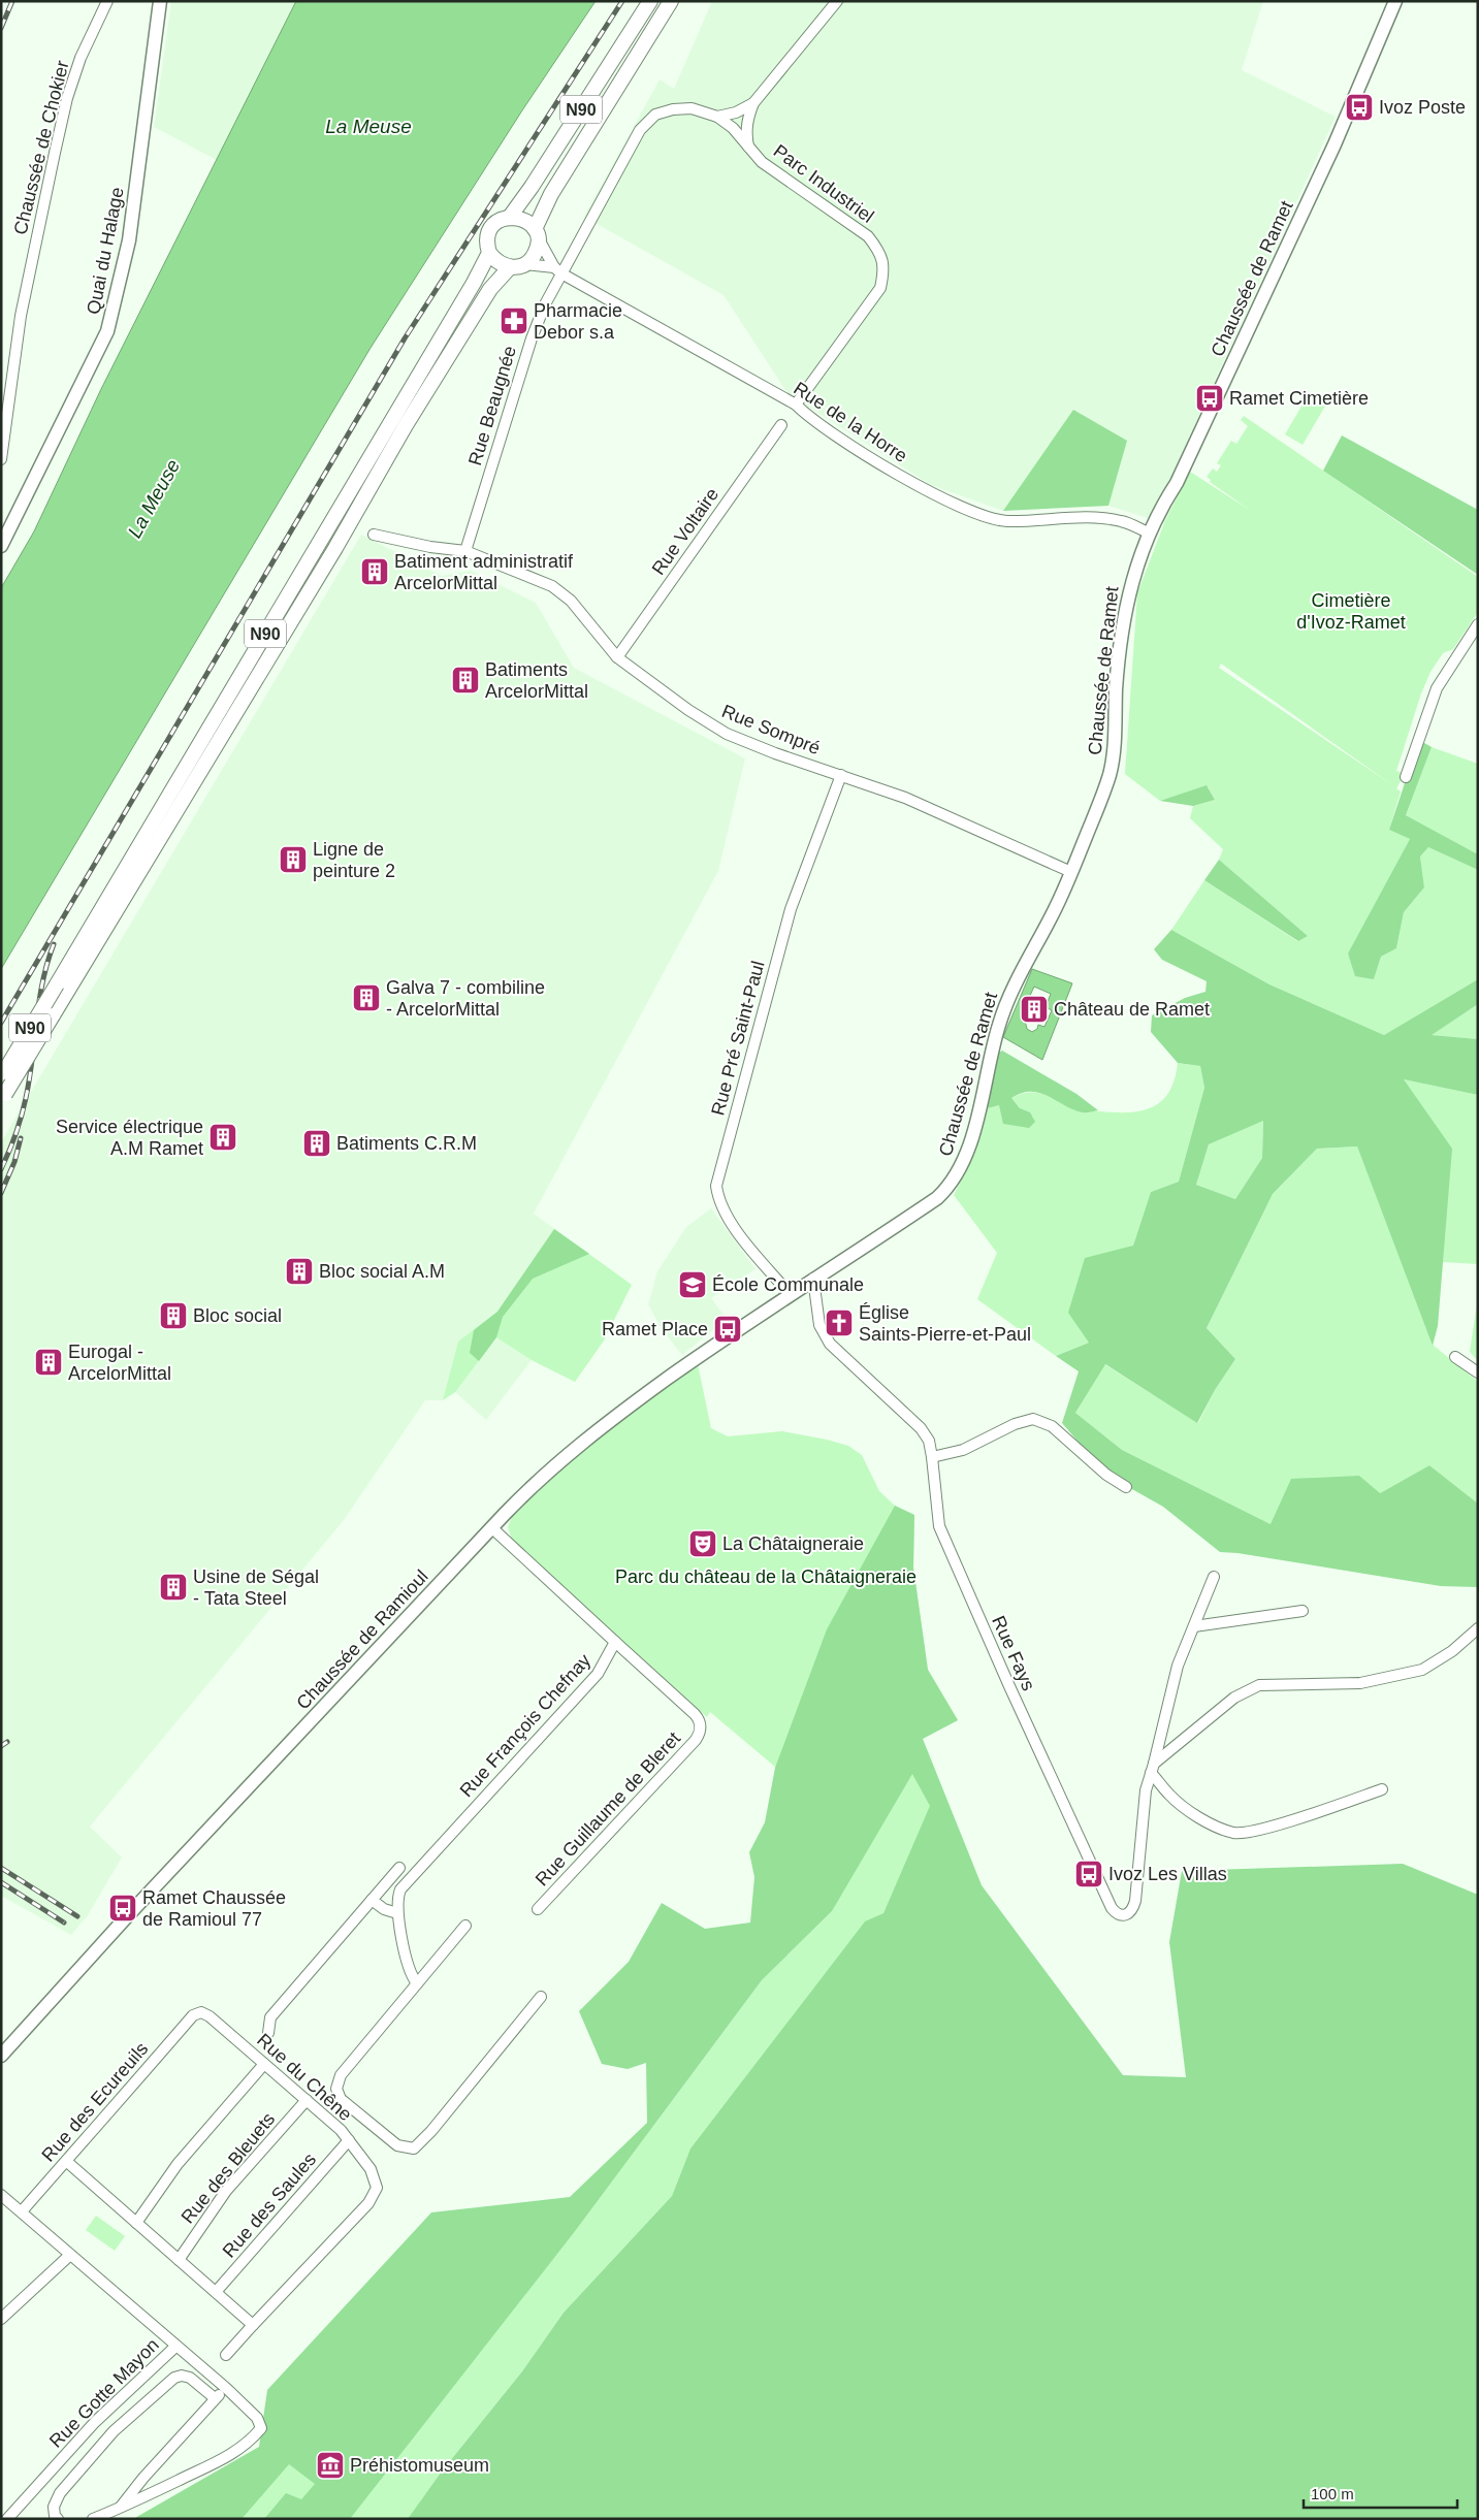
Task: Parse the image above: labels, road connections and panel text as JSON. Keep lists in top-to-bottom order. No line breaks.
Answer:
{"streets":{"highway":["N90"],"main road":["Quai du Halage","Chaussée de Ramet","Chaussée de Ramioul"],"street":["Chaussée de Chokier","Parc Industriel","Rue Beaugnée","Rue de la Horre","Rue Voltaire","Rue Sompré","Rue Pré Saint-Paul","Rue Fays","Rue François Chefnay","Rue Guillaume de Bleret","Rue du Chêne","Rue des Ecureuils","Rue des Bleuets","Rue des Saules","Rue Gotte Mayon"]},"crossings":[["Parc Industriel","Rue Beaugnée"],["Parc Industriel","Rue de la Horre"],["Chaussée de Ramet","Rue de la Horre"],["Chaussée de Ramet","Rue Sompré"],["Chaussée de Ramet","Rue Fays"],["Rue Beaugnée","Rue de la Horre"],["Rue Beaugnée","Rue Sompré"],["Rue Voltaire","Rue Sompré"],["Rue Sompré","Rue Pré Saint-Paul"],["Rue Pré Saint-Paul","Chaussée de Ramioul"],["Rue François Chefnay","Rue Guillaume de Bleret"],["Rue du Chêne","Rue des Ecureuils"],["Rue du Chêne","Rue des Bleuets"],["Rue du Chêne","Rue des Saules"],["Rue des Ecureuils","Rue Gotte Mayon"]],"water":["La Meuse"],"parks":["Cimetière d'Ivoz-Ramet","Parc du château de la Châtaigneraie"],"places":{"bus stop":["Ivoz Poste","Ramet Cimetière","Ramet Place","Ivoz Les Villas","Ramet Chaussée de Ramioul 77"],"pharmacy":["Pharmacie Debor s.a"],"building":["Batiment administratif ArcelorMittal","Batiments ArcelorMittal","Ligne de peinture 2","Galva 7 - combiline - ArcelorMittal","Château de Ramet","Service électrique A.M Ramet","Batiments C.R.M","Bloc social A.M","Bloc social","Eurogal - ArcelorMittal","Usine de Ségal - Tata Steel"],"school or university":["École Communale"],"church":["Église Saints-Pierre-et-Paul"],"theatre":["La Châtaigneraie"],"museum":["Préhistomuseum"]},"scale_bar":"100 m"}
